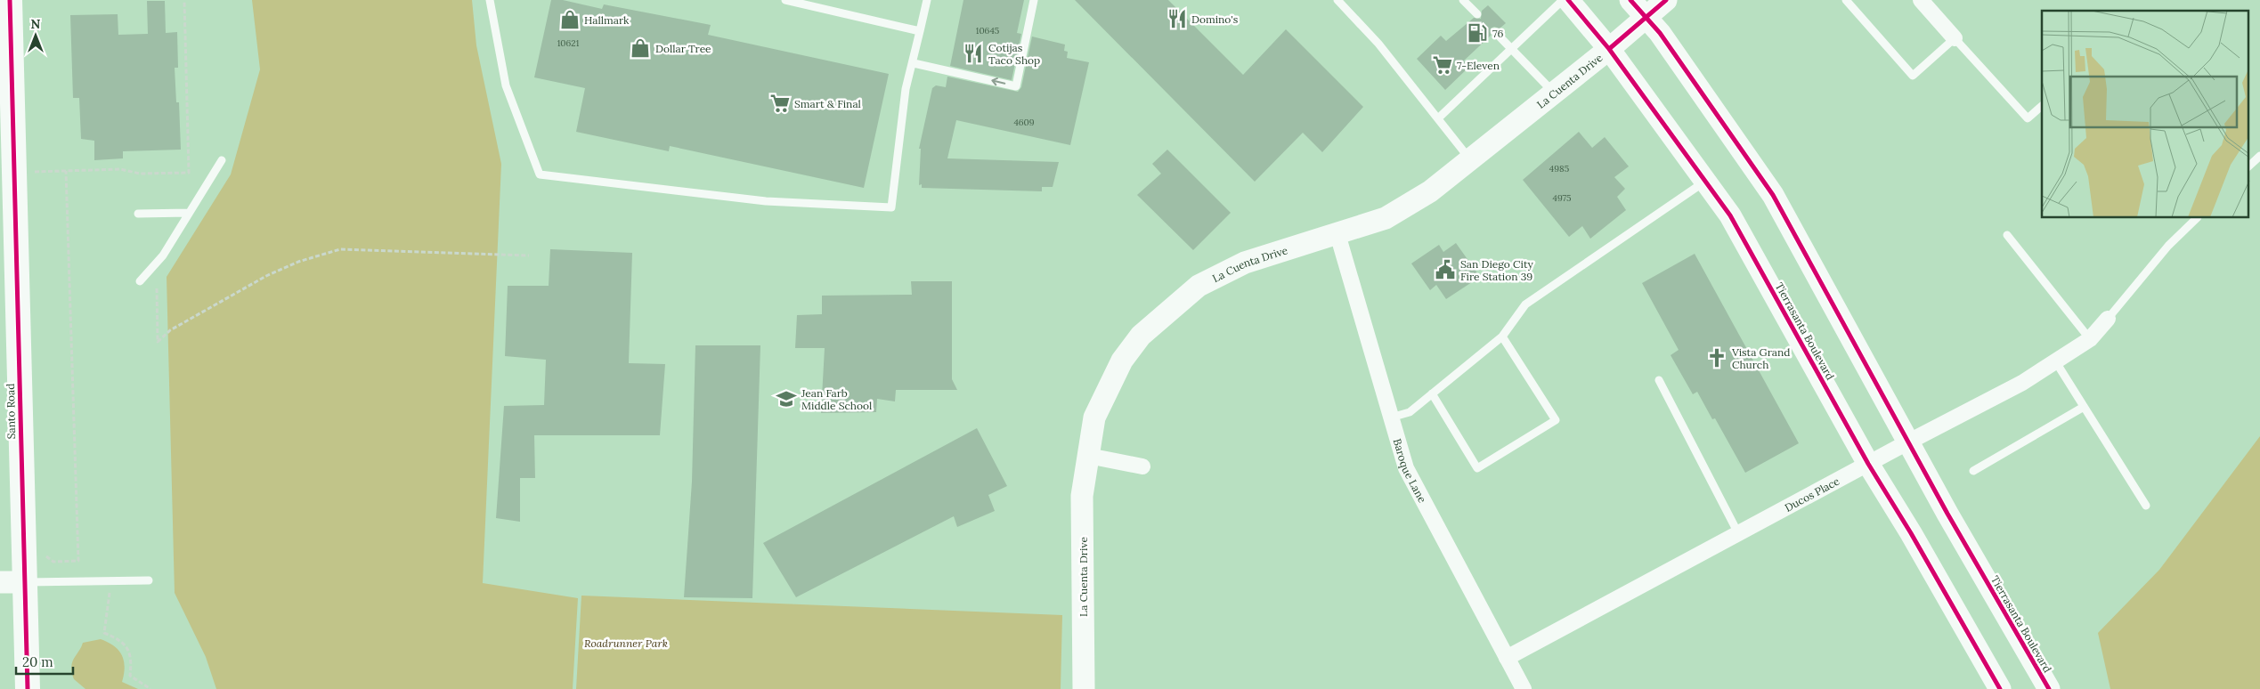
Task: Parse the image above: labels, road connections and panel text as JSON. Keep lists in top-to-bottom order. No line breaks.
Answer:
{"streets":{"main road":["La Cuenta Drive","Tierrasanta Boulevard","Santo Road"],"street":["Baroque Lane","Ducos Place"]},"crossings":[["La Cuenta Drive","Tierrasanta Boulevard"],["La Cuenta Drive","Baroque Lane"],["Tierrasanta Boulevard","Ducos Place"],["Baroque Lane","Ducos Place"]],"parks":["Roadrunner Park"],"places":{"restaurant":["Domino's","Cotijas Taco Shop"],"shop":["Hallmark","Dollar Tree"],"fuel station":["76"],"supermarket":["7-Eleven","Smart & Final"],"public building":["San Diego City Fire Station 39"],"church":["Vista Grand Church"],"school or university":["Jean Farb Middle School"]},"house_numbers":["10645","10621","4609","4985","4975"],"scale_bar":"20 m","north":"top"}
